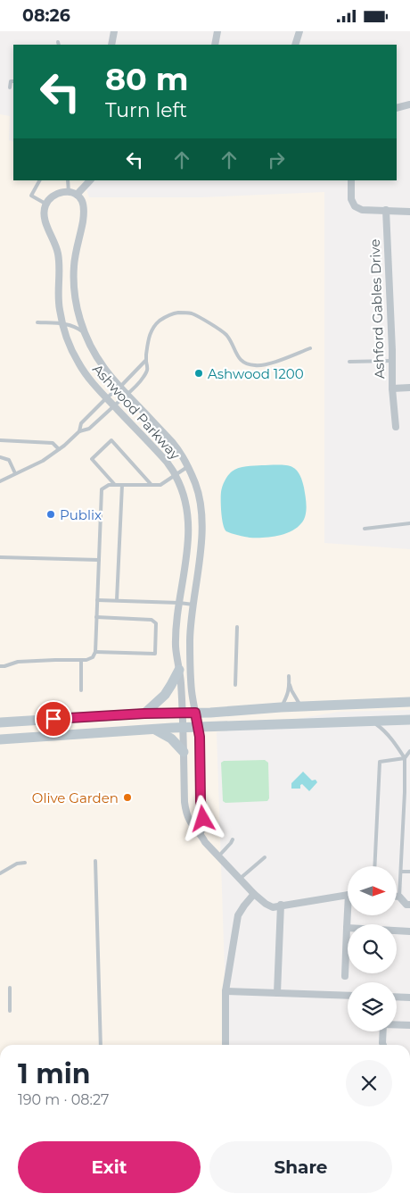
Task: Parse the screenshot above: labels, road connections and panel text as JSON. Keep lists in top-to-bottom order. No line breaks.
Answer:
{"streets":{"street":["Ashford Gables Drive","Ashwood Parkway"]},"places":["Ashwood 1200","Publix","Olive Garden"],"north":"right","page":{"status":"08:26","turn":["80 m","Turn left"],"heading":["1 min","190 m · 08:27"],"buttons":["Exit","Share"]}}
